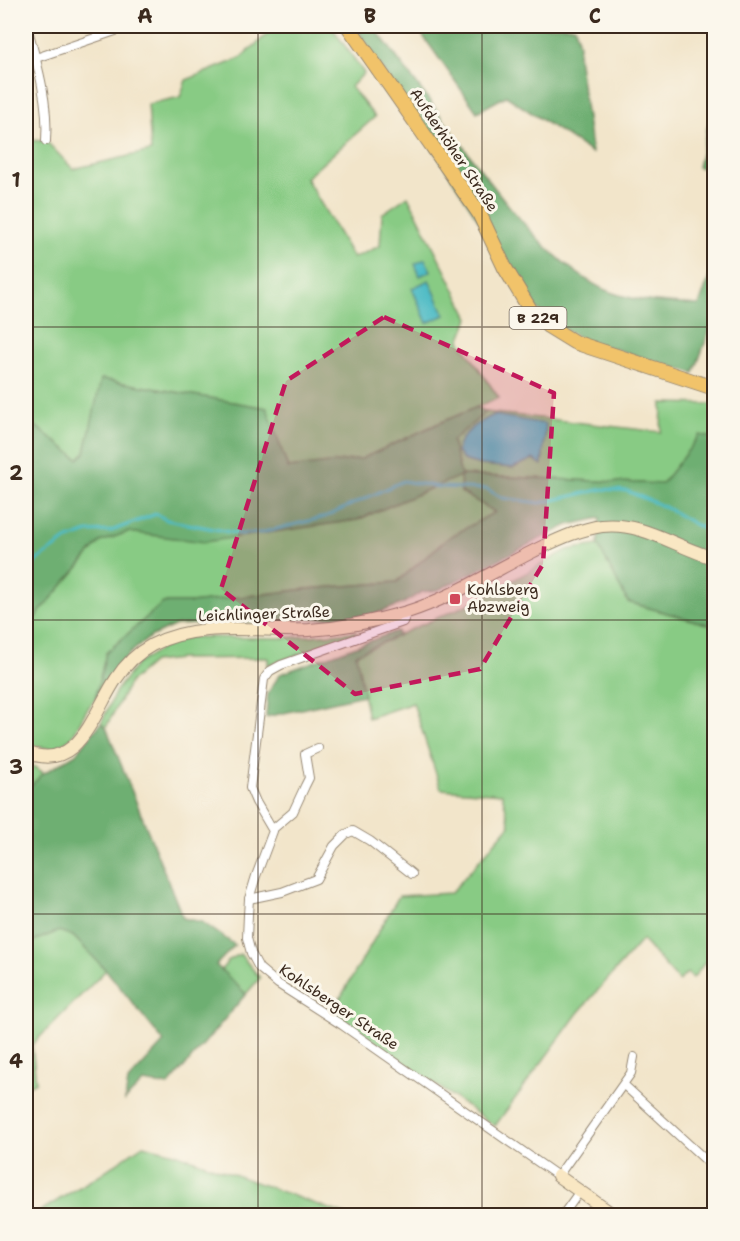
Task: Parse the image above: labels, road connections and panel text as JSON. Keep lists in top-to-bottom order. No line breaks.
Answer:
{"streets":{"main road":["Aufderhöher Straße","B 229","Leichlinger Straße","Kohlsberger Straße"]},"places":{"transit":["Kohlsberg Abzweig"]},"grid":{"columns":["A","B","C"],"rows":["1","2","3","4"]}}
